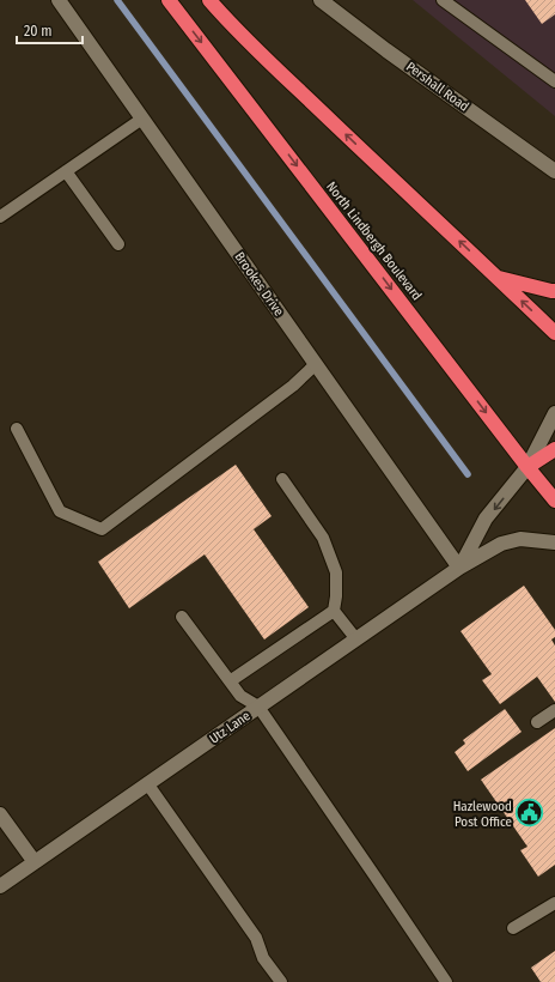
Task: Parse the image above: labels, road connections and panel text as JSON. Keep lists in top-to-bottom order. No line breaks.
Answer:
{"streets":{"highway":["North Lindbergh Boulevard"],"street":["Pershall Road","Brookes Drive","Utz Lane"]},"crossings":[["North Lindbergh Boulevard","Utz Lane"],["Brookes Drive","Utz Lane"]],"places":{"public building":["Hazlewood Post Office"]},"scale_bar":"20 m"}
